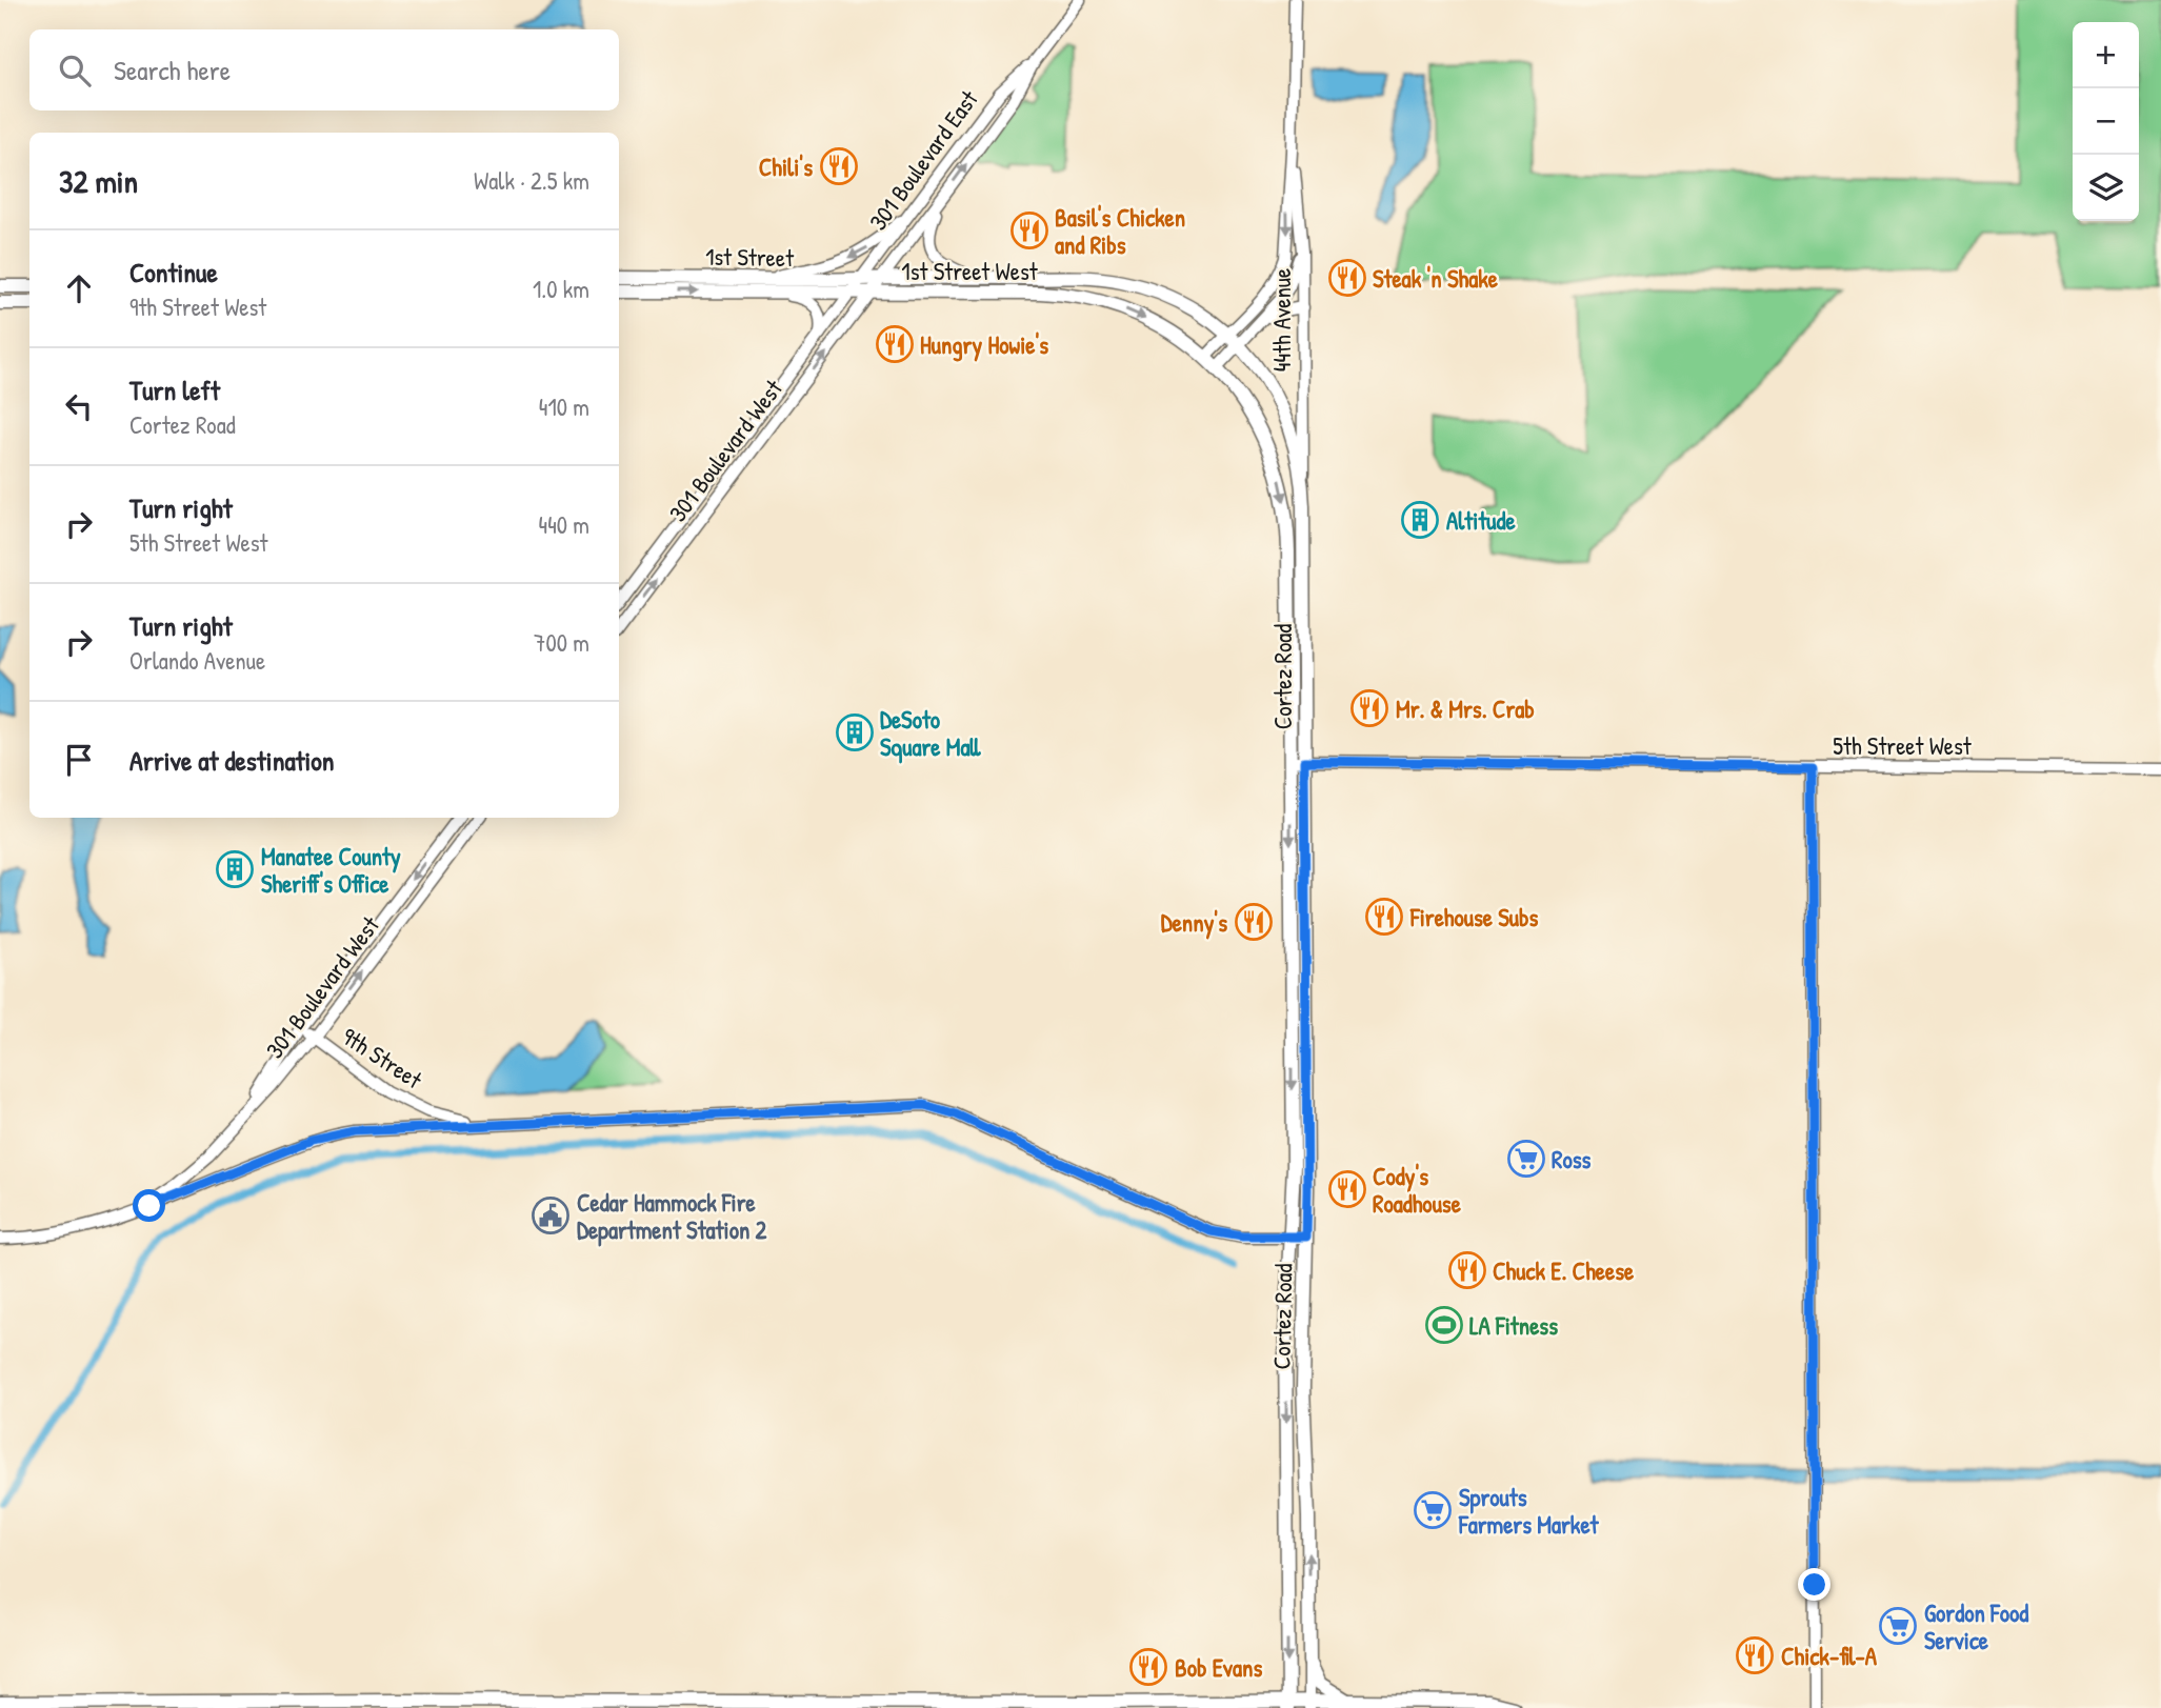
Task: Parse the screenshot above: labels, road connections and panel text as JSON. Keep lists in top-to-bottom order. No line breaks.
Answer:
{"streets":{"main road":["301 Boulevard East","1st Street","1st Street West","44th Avenue","301 Boulevard West","Cortez Road","5th Street West","9th Street"]},"crossings":[["301 Boulevard East","1st Street"],["301 Boulevard East","1st Street West"],["301 Boulevard East","301 Boulevard West"],["1st Street","1st Street West"],["1st Street","301 Boulevard West"],["1st Street","Cortez Road"],["1st Street West","301 Boulevard West"],["1st Street West","Cortez Road"],["44th Avenue","Cortez Road"],["301 Boulevard West","9th Street"],["Cortez Road","5th Street West"]],"places":{"restaurant":["Chili's","Basil's Chicken and Ribs","Steak 'n Shake","Hungry Howie's","Mr. & Mrs. Crab","Firehouse Subs","Denny's","Cody's Roadhouse","Chuck E. Cheese","Chick-fil-A","Bob Evans"],"building":["Altitude","DeSoto Square Mall","Manatee County Sheriff's Office"],"supermarket":["Ross","Sprouts Farmers Market","Gordon Food Service"],"public building":["Cedar Hammock Fire Department Station 2"],"sports":["LA Fitness"]},"page":{"map_buttons":["+","−"],"search":"Search here","heading":["32 min","Walk · 2.5 km"],"list":[["Continue","9th Street West","1.0 km"],["Turn left","Cortez Road","410 m"],["Turn right","5th Street West","440 m"],["Turn right","Orlando Avenue","700 m"],"Arrive at destination"]}}
